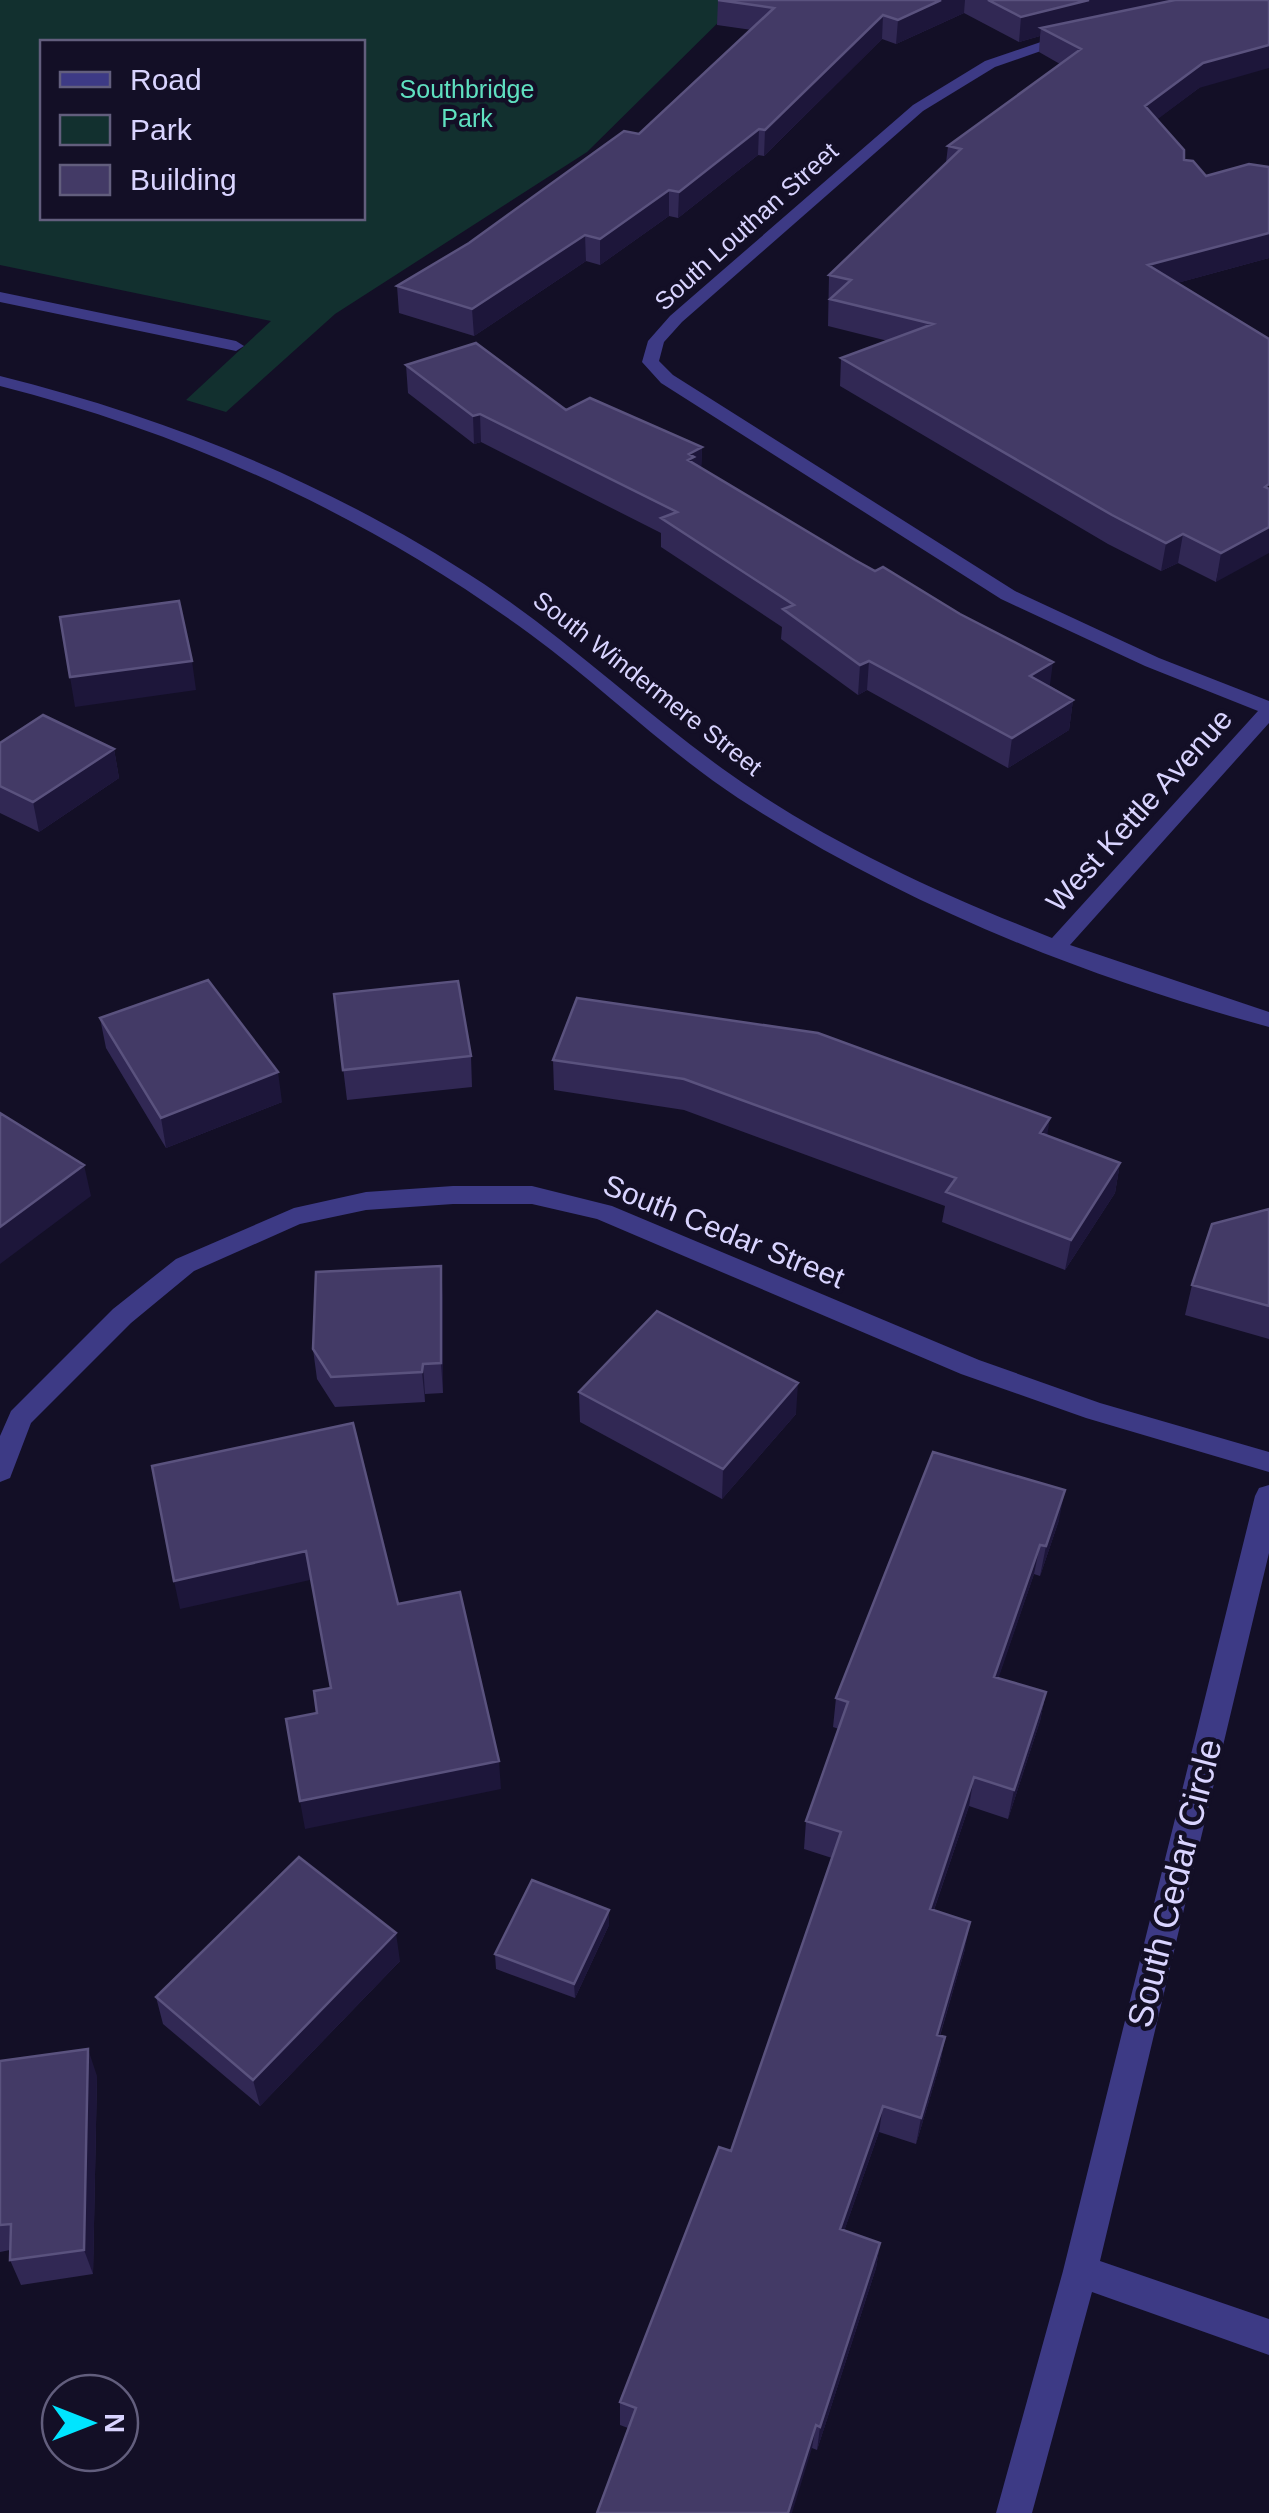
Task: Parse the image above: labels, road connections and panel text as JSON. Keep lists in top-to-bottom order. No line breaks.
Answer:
{"streets":{"street":["South Louthan Street","South Windermere Street","West Kettle Avenue","South Cedar Street","South Cedar Circle"]},"crossings":[["South Louthan Street","West Kettle Avenue"],["South Windermere Street","West Kettle Avenue"]],"parks":["Southbridge Park"],"legend":["Road","Park","Building"],"north":"right"}
